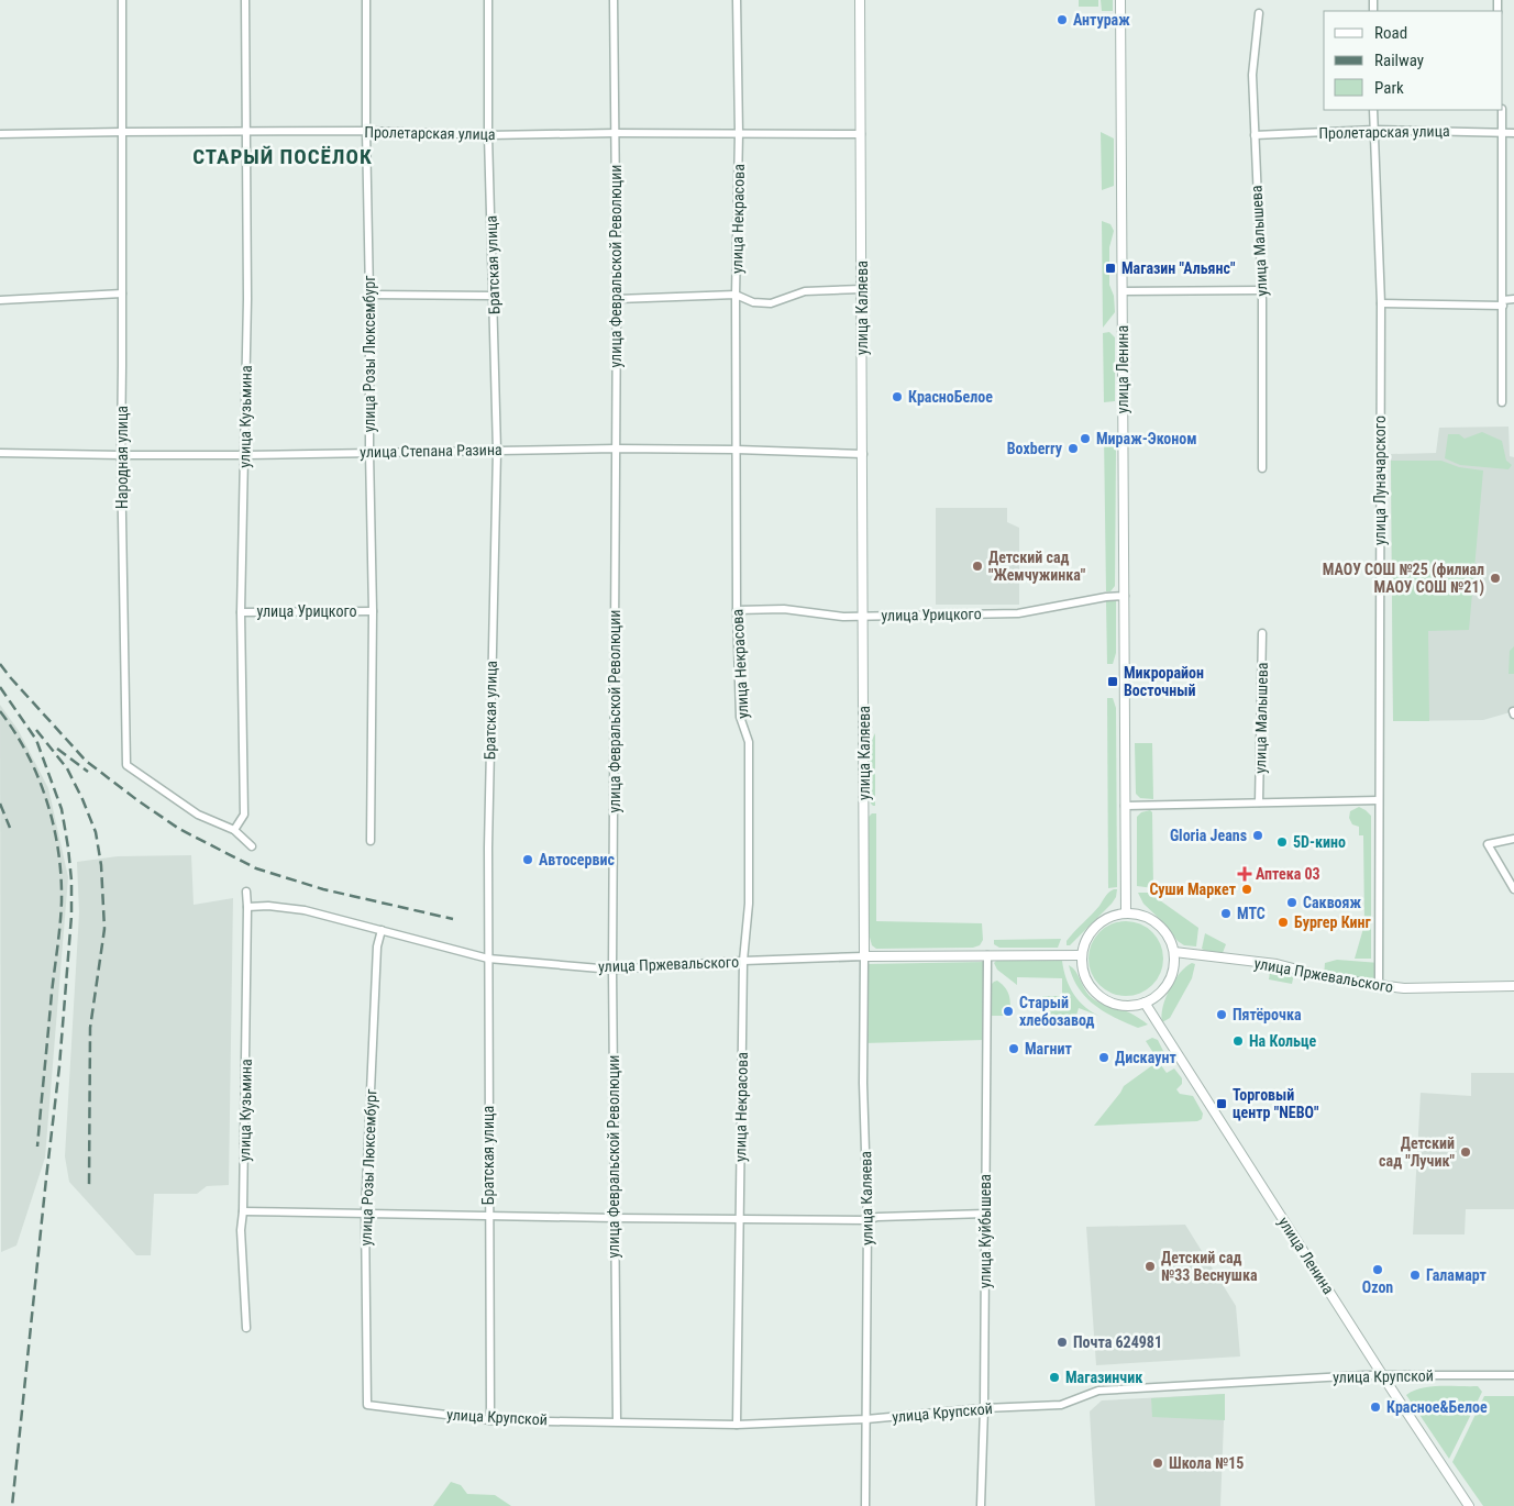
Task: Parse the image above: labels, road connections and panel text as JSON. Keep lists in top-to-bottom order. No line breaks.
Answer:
{"streets":{"street":["Пролетарская улица","улица Некрасова","улица Малышева","Братская улица","улица Февральской Революции","улица Каляева","улица Розы Люксембург","улица Ленина","улица Кузьмина","улица Степана Разина","Народная улица","улица Луначарского","улица Урицкого","улица Пржевальского","улица Куйбышева","улица Крупской"]},"crossings":[["Пролетарская улица","улица Некрасова"],["Пролетарская улица","улица Малышева"],["Пролетарская улица","Братская улица"],["Пролетарская улица","улица Февральской Революции"],["Пролетарская улица","улица Каляева"],["Пролетарская улица","улица Розы Люксембург"],["Пролетарская улица","улица Кузьмина"],["Пролетарская улица","Народная улица"],["Пролетарская улица","улица Луначарского"],["улица Некрасова","улица Степана Разина"],["улица Некрасова","улица Урицкого"],["улица Некрасова","улица Пржевальского"],["улица Некрасова","улица Крупской"],["Братская улица","улица Степана Разина"],["Братская улица","улица Пржевальского"],["Братская улица","улица Крупской"],["улица Февральской Революции","улица Степана Разина"],["улица Февральской Революции","улица Пржевальского"],["улица Февральской Революции","улица Крупской"],["улица Каляева","улица Степана Разина"],["улица Каляева","улица Урицкого"],["улица Каляева","улица Пржевальского"],["улица Каляева","улица Крупской"],["улица Розы Люксембург","улица Степана Разина"],["улица Розы Люксембург","улица Урицкого"],["улица Розы Люксембург","улица Пржевальского"],["улица Розы Люксембург","улица Крупской"],["улица Ленина","улица Урицкого"],["улица Ленина","улица Пржевальского"],["улица Ленина","улица Крупской"],["улица Кузьмина","улица Степана Разина"],["улица Кузьмина","Народная улица"],["улица Кузьмина","улица Урицкого"],["улица Кузьмина","улица Пржевальского"],["улица Степана Разина","Народная улица"],["улица Луначарского","улица Пржевальского"],["улица Пржевальского","улица Куйбышева"],["улица Куйбышева","улица Крупской"]],"districts":["СТАРЫЙ ПОСЁЛОК"],"places":{"other":["Антураж","КрасноБелое","Мираж-Эконом","Boxberry","Детский сад \"Жемчужинка\"","МАОУ СОШ №25 (филиал МАОУ СОШ №21)","Gloria Jeans","5D-кино","Автосервис","Суши Маркет","Саквояж","МТС","Бургер Кинг","Старый хлебозавод","Пятёрочка","На Кольце","Магнит","Дискаунт","Детский сад \"Лучик\"","Детский сад №33 Веснушка","Ozon","Галамарт","Почта 624981","Магазинчик","Красное&Белое","Школа №15"],"transit":["Магазин \"Альянс\"","Микрорайон Восточный","Торговый центр \"NEBO\""],"health":["Аптека 03"]},"legend":["Road","Railway","Park"]}
